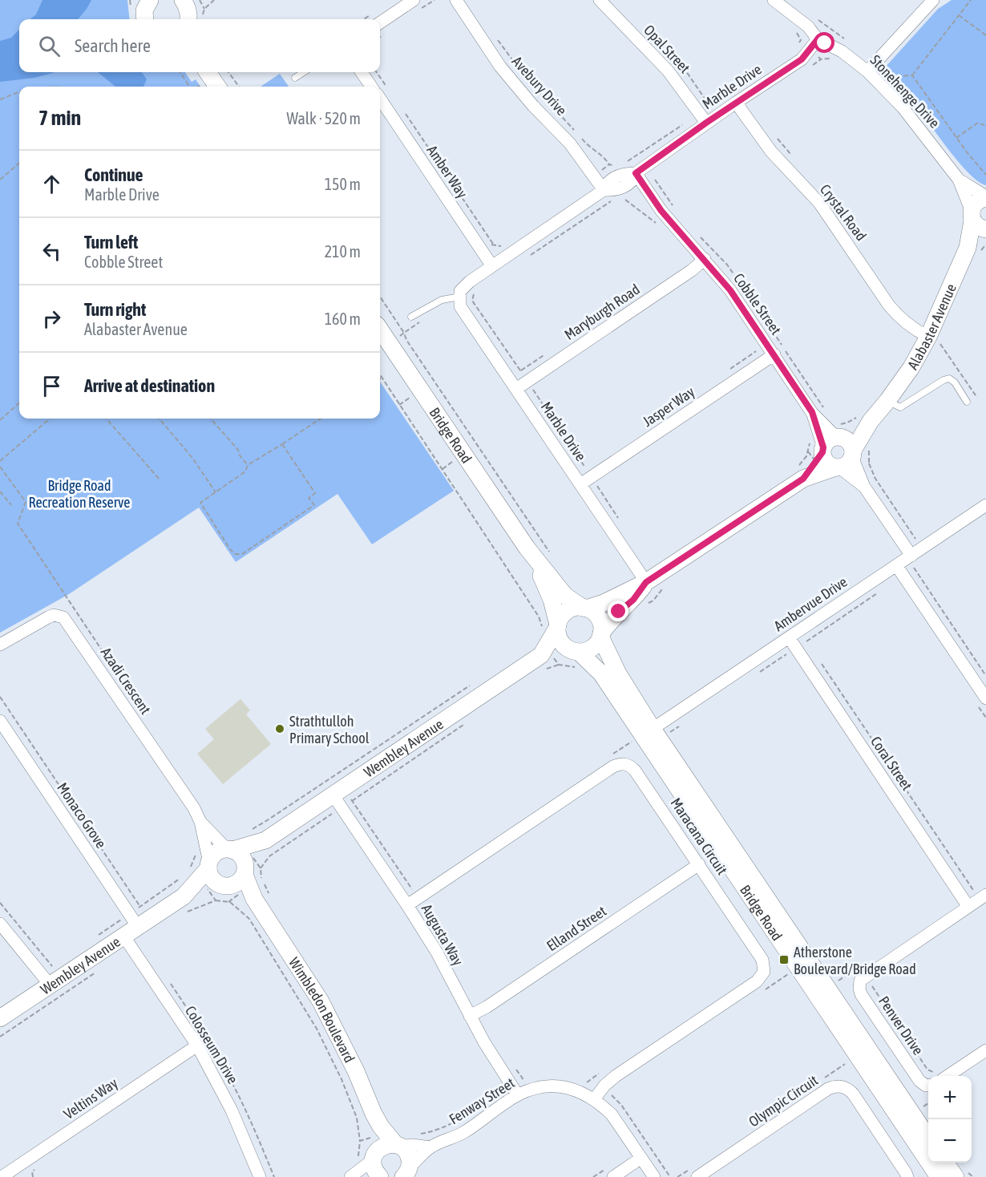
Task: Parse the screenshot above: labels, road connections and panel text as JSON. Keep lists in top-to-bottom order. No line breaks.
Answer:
{"streets":{"street":["Opal Street","Avebury Drive","Marble Drive","Stonehenge Drive","Amber Way","Crystal Road","Cobble Street","Maryburgh Road","Alabaster Avenue","Jasper Way","Bridge Road","Ambervue Drive","Azadi Crescent","Wembley Avenue","Coral Street","Monaco Grove","Maracana Circuit","Elland Street","Augusta Way","Wimbledon Boulevard","Penver Drive","Colosseum Drive","Veltins Way","Fenway Street","Olympic Circuit"]},"crossings":[["Opal Street","Marble Drive"],["Avebury Drive","Marble Drive"],["Marble Drive","Stonehenge Drive"],["Marble Drive","Amber Way"],["Marble Drive","Crystal Road"],["Marble Drive","Cobble Street"],["Marble Drive","Maryburgh Road"],["Marble Drive","Alabaster Avenue"],["Marble Drive","Jasper Way"],["Stonehenge Drive","Alabaster Avenue"],["Crystal Road","Alabaster Avenue"],["Cobble Street","Maryburgh Road"],["Cobble Street","Alabaster Avenue"],["Cobble Street","Jasper Way"],["Alabaster Avenue","Bridge Road"],["Alabaster Avenue","Wembley Avenue"],["Bridge Road","Ambervue Drive"],["Bridge Road","Wembley Avenue"],["Ambervue Drive","Coral Street"],["Azadi Crescent","Wembley Avenue"],["Azadi Crescent","Wimbledon Boulevard"],["Wembley Avenue","Monaco Grove"],["Wembley Avenue","Augusta Way"],["Wembley Avenue","Wimbledon Boulevard"],["Wembley Avenue","Colosseum Drive"],["Coral Street","Penver Drive"],["Maracana Circuit","Elland Street"],["Maracana Circuit","Augusta Way"],["Maracana Circuit","Fenway Street"],["Elland Street","Augusta Way"],["Augusta Way","Fenway Street"],["Wimbledon Boulevard","Fenway Street"],["Colosseum Drive","Veltins Way"]],"parks":["Bridge Road Recreation Reserve"],"places":{"other":["Strathtulloh Primary School"],"transit":["Atherstone Boulevard/Bridge Road"]},"page":{"search":"Search here","heading":["7 min","Walk · 520 m"],"list":[["Continue","Marble Drive","150 m"],["Turn left","Cobble Street","210 m"],["Turn right","Alabaster Avenue","160 m"],"Arrive at destination"],"map_buttons":["+","−"]}}
